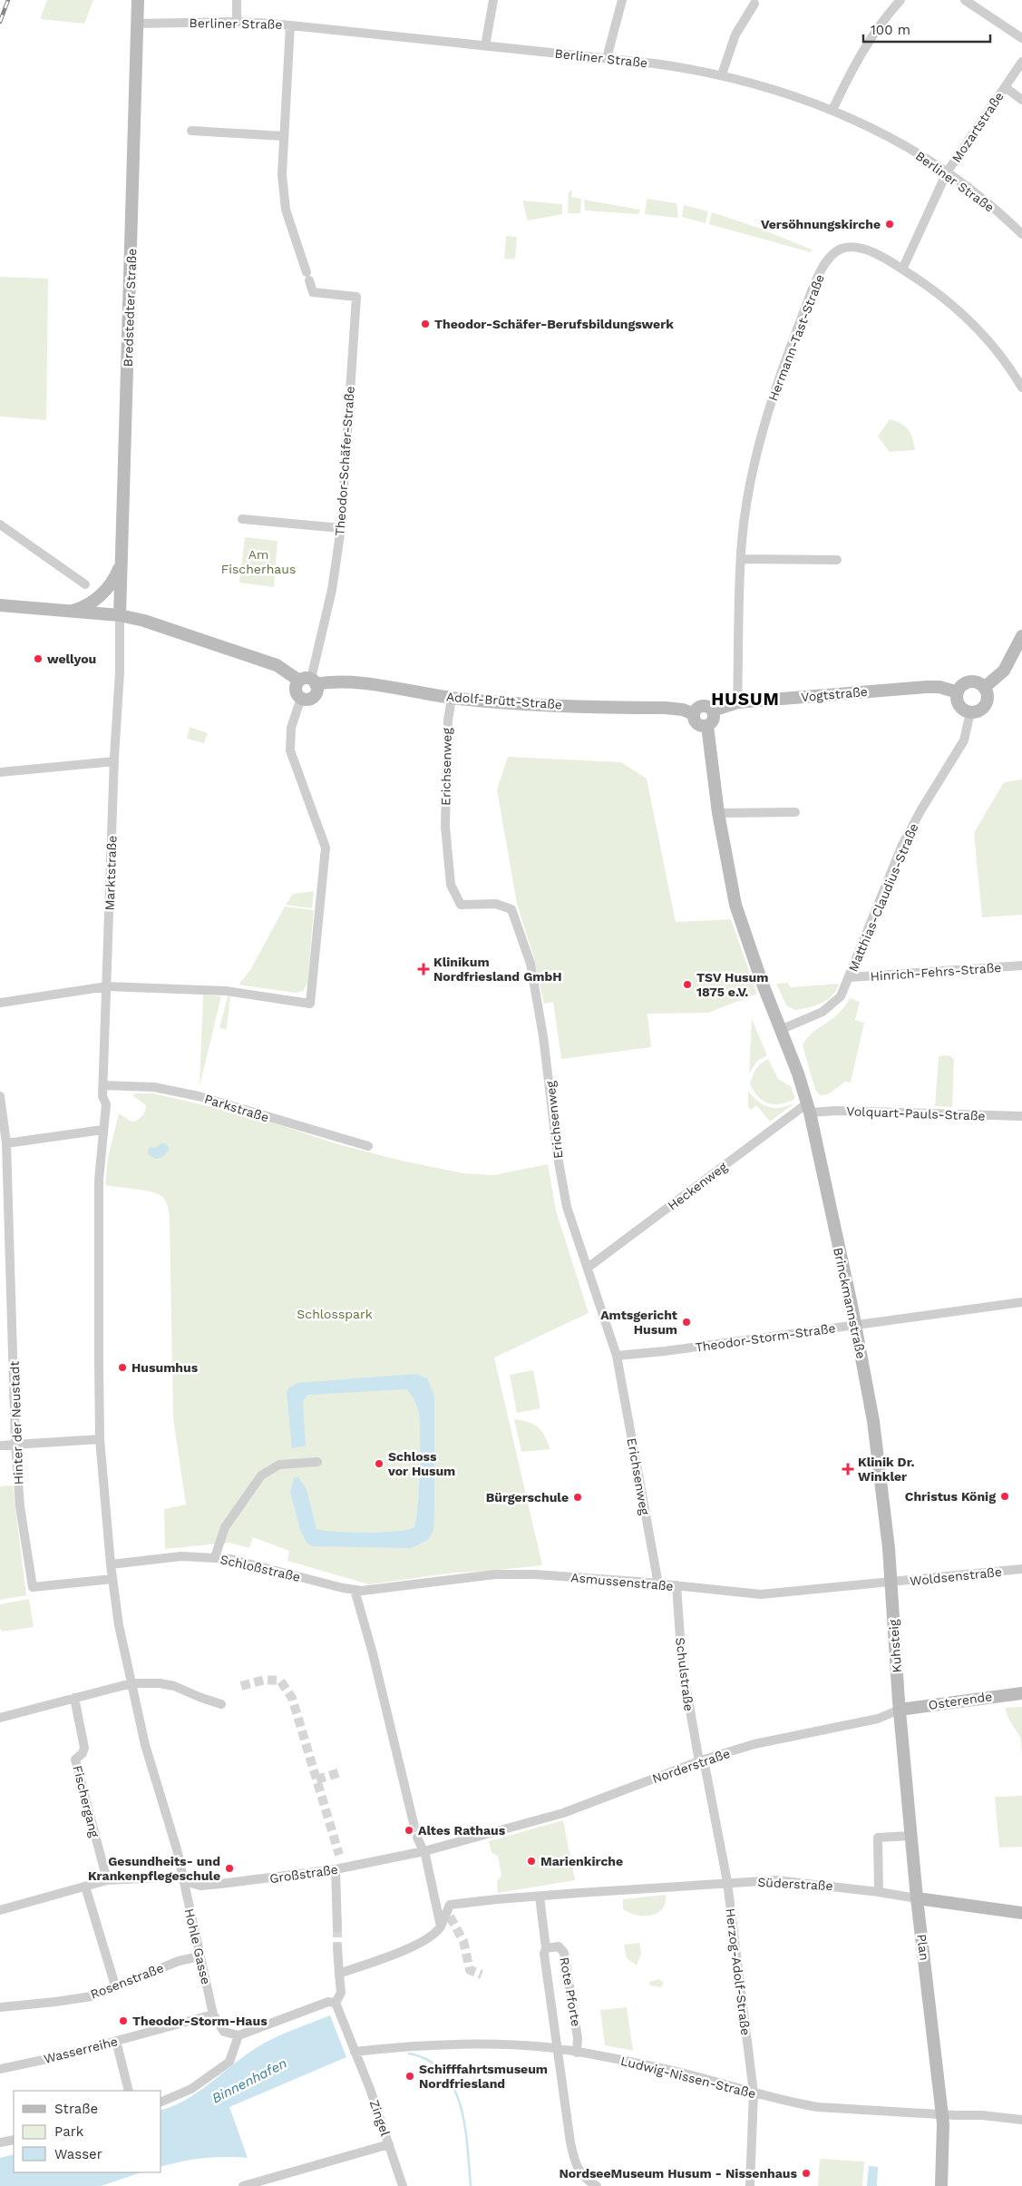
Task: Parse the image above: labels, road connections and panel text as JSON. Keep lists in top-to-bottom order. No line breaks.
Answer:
{"streets":{"main road":["Bredstedter Straße","Vogtstraße","Adolf-Brütt-Straße","Brinckmannstraße","Kuhsteig","Osterende","Süderstraße","Plan"],"street":["Berliner Straße","Mozartstraße","Hermann-Tast-Straße","Theodor-Schäfer-Straße","Erichsenweg","Marktstraße","Matthias-Claudius-Straße","Hinrich-Fehrs-Straße","Parkstraße","Volquart-Pauls-Straße","Heckenweg","Theodor-Storm-Straße","Hinter der Neustadt","Schloßstraße","Woldsenstraße","Asmussenstraße","Schulstraße","Norderstraße","Fischergang","Großstraße","Hohle Gasse","Herzog-Adolf-Straße","Rosenstraße","Rote Pforte","Wasserreihe","Ludwig-Nissen-Straße","Zingel"]},"crossings":[["Berliner Straße","Mozartstraße"],["Berliner Straße","Bredstedter Straße"],["Mozartstraße","Hermann-Tast-Straße"],["Bredstedter Straße","Marktstraße"],["Hermann-Tast-Straße","Vogtstraße"],["Theodor-Schäfer-Straße","Adolf-Brütt-Straße"],["Vogtstraße","Adolf-Brütt-Straße"],["Vogtstraße","Matthias-Claudius-Straße"],["Adolf-Brütt-Straße","Erichsenweg"],["Erichsenweg","Heckenweg"],["Erichsenweg","Theodor-Storm-Straße"],["Erichsenweg","Asmussenstraße"],["Marktstraße","Parkstraße"],["Marktstraße","Schloßstraße"],["Marktstraße","Hohle Gasse"],["Matthias-Claudius-Straße","Hinrich-Fehrs-Straße"],["Matthias-Claudius-Straße","Brinckmannstraße"],["Volquart-Pauls-Straße","Heckenweg"],["Volquart-Pauls-Straße","Brinckmannstraße"],["Heckenweg","Brinckmannstraße"],["Brinckmannstraße","Theodor-Storm-Straße"],["Brinckmannstraße","Woldsenstraße"],["Brinckmannstraße","Asmussenstraße"],["Brinckmannstraße","Kuhsteig"],["Hinter der Neustadt","Hohle Gasse"],["Schloßstraße","Asmussenstraße"],["Schloßstraße","Hohle Gasse"],["Woldsenstraße","Asmussenstraße"],["Woldsenstraße","Kuhsteig"],["Asmussenstraße","Kuhsteig"],["Asmussenstraße","Schulstraße"],["Kuhsteig","Osterende"],["Kuhsteig","Norderstraße"],["Kuhsteig","Plan"],["Schulstraße","Norderstraße"],["Schulstraße","Herzog-Adolf-Straße"],["Osterende","Norderstraße"],["Osterende","Plan"],["Norderstraße","Großstraße"],["Norderstraße","Plan"],["Norderstraße","Herzog-Adolf-Straße"],["Fischergang","Großstraße"],["Großstraße","Hohle Gasse"],["Süderstraße","Plan"],["Süderstraße","Herzog-Adolf-Straße"],["Süderstraße","Rote Pforte"],["Hohle Gasse","Rosenstraße"],["Hohle Gasse","Wasserreihe"],["Plan","Ludwig-Nissen-Straße"],["Herzog-Adolf-Straße","Ludwig-Nissen-Straße"],["Rote Pforte","Ludwig-Nissen-Straße"],["Ludwig-Nissen-Straße","Zingel"]],"districts":["HUSUM"],"water":["Binnenhafen"],"parks":["Am Fischerhaus","Schlosspark"],"places":{"other":["Versöhnungskirche","Theodor-Schäfer-Berufsbildungswerk","wellyou","TSV Husum 1875 e.V.","Amtsgericht Husum","Husumhus","Schloss vor Husum","Christus König","Bürgerschule","Altes Rathaus","Marienkirche","Gesundheits- und Krankenpflegeschule","Theodor-Storm-Haus","Schifffahrtsmuseum Nordfriesland","NordseeMuseum Husum - Nissenhaus"],"health":["Klinikum Nordfriesland GmbH","Klinik Dr. Winkler"]},"legend":["Straße","Park","Wasser"],"scale_bar":"100 m"}
